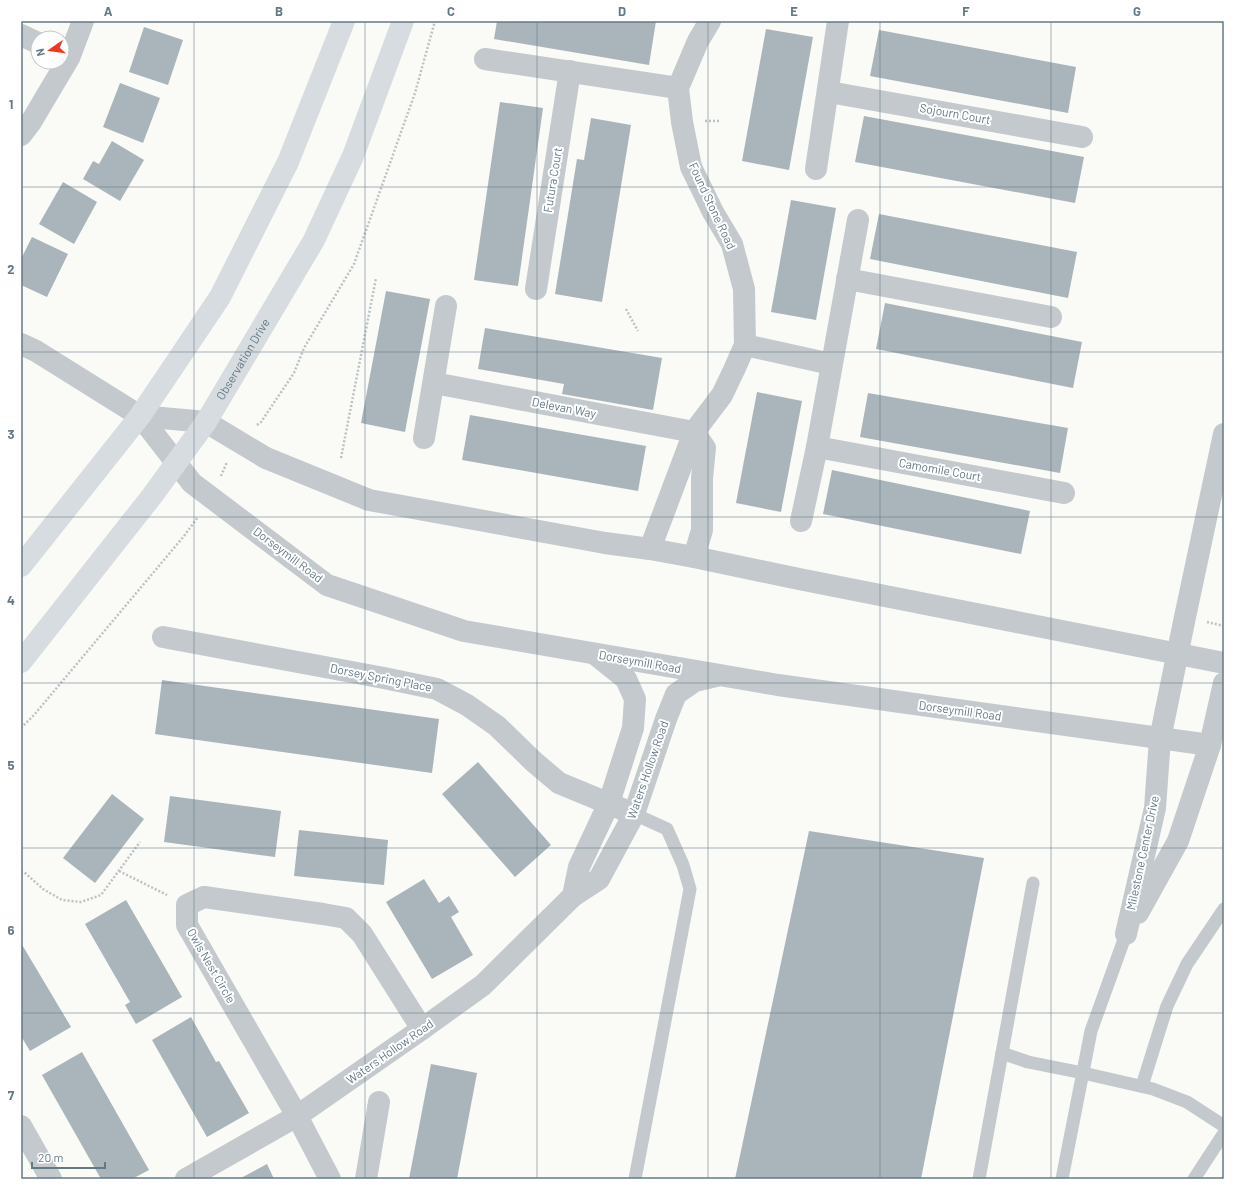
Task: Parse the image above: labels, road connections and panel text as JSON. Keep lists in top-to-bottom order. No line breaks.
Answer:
{"streets":{"street":["Sojourn Court","Futura Court","Found Stone Road","Observation Drive","Delevan Way","Camomile Court","Dorseymill Road","Dorsey Spring Place","Waters Hollow Road","Milestone Center Drive","Owls Nest Circle"]},"crossings":[["Found Stone Road","Delevan Way"],["Found Stone Road","Dorseymill Road"],["Observation Drive","Dorseymill Road"],["Dorseymill Road","Waters Hollow Road"],["Dorseymill Road","Milestone Center Drive"],["Dorsey Spring Place","Waters Hollow Road"],["Waters Hollow Road","Owls Nest Circle"]],"scale_bar":"20 m","north":"left","grid":{"columns":["A","B","C","D","E","F","G"],"rows":["1","2","3","4","5","6","7"]}}
